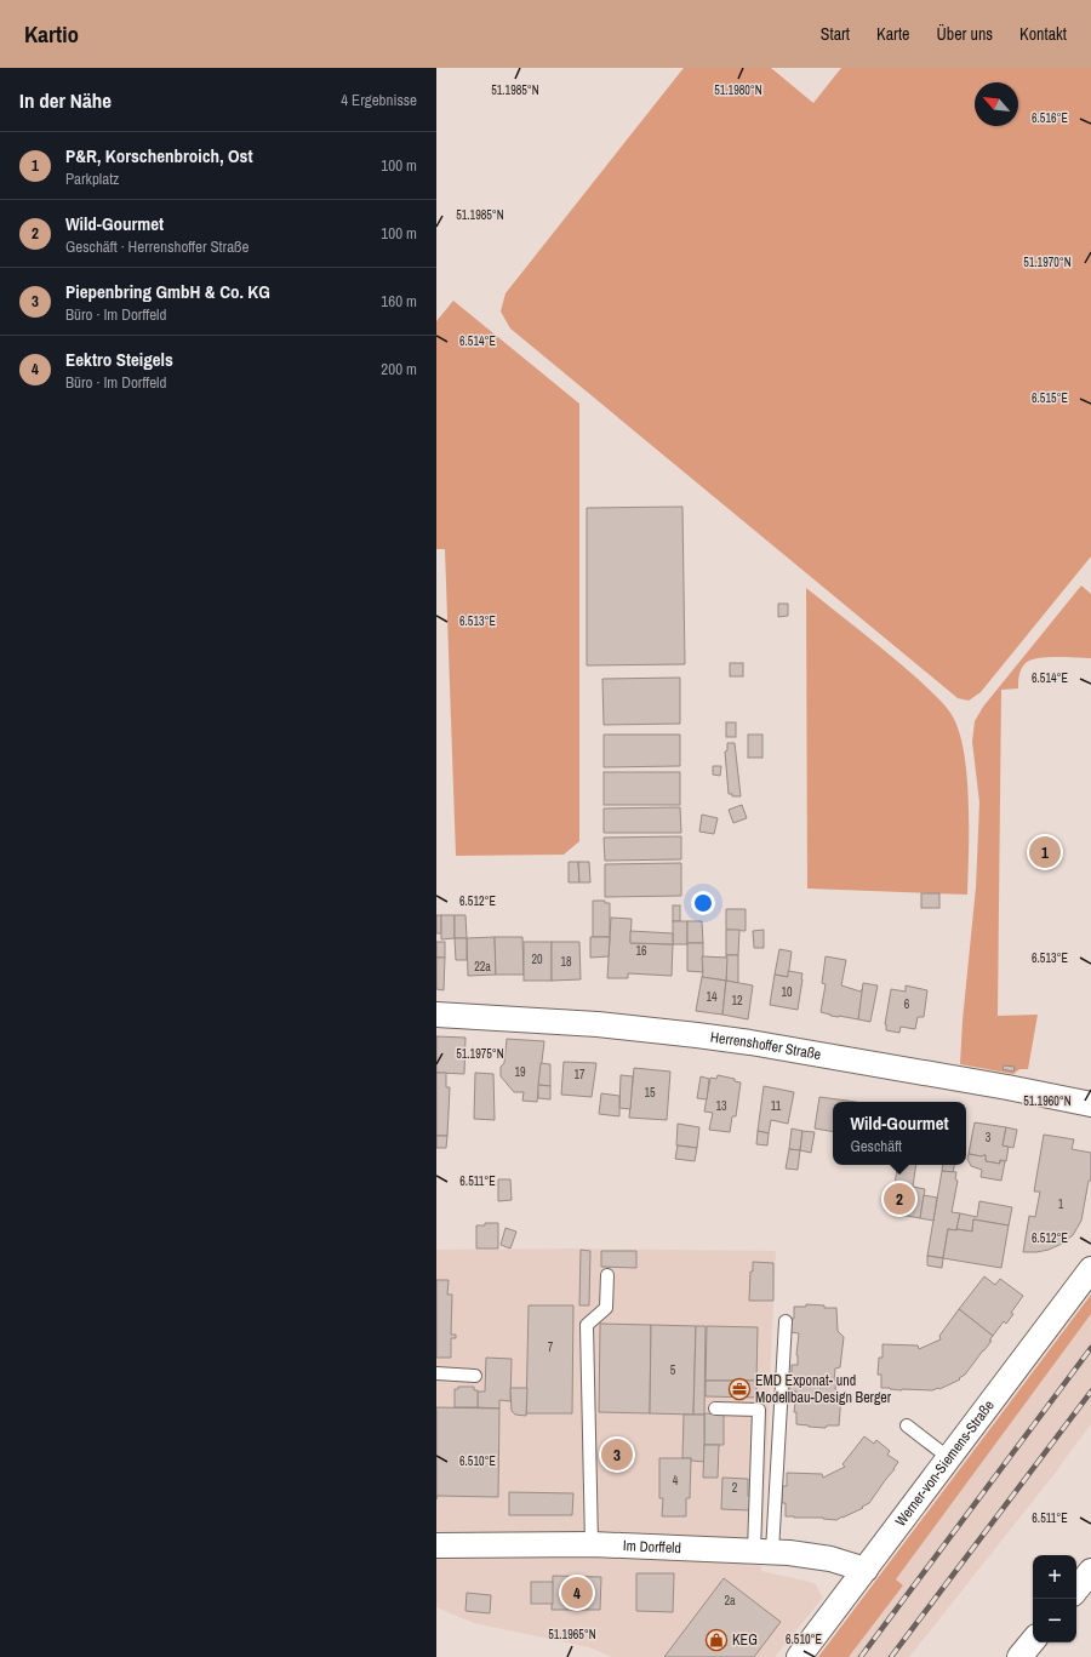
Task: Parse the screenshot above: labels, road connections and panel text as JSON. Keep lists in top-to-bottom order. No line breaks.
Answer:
{"streets":{"street":["Herrenshoffer Straße","Werner-von-Siemens-Straße","Im Dorffeld"]},"crossings":[["Werner-von-Siemens-Straße","Im Dorffeld"]],"places":{"office":["EMD Exponat- und Modellbau-Design Berger"],"shop":["KEG"]},"house_numbers":["16","20","18","22a","10","14","12","6","19","17","15","13","11","3","1","7","5","4","2","2a"],"north":"top left","page":{"header":"Kartio","nav":["Start","Karte","Über uns","Kontakt"],"heading":["In der Nähe","4 Ergebnisse"],"list":[{"mark":"1","name":"P&R, Korschenbroich, Ost","note":"Parkplatz","value":"100 m"},{"mark":"2","name":"Wild-Gourmet","note":"Geschäft · Herrenshoffer Straße","value":"100 m"},{"mark":"3","name":"Piepenbring GmbH & Co. KG","note":"Büro · Im Dorffeld","value":"160 m"},{"mark":"4","name":"Eektro Steigels","note":"Büro · Im Dorffeld","value":"200 m"}],"pins":["1","2","3","4"],"popup":["Wild-Gourmet","Geschäft"],"map_buttons":["+","−"]},"coordinates":["51.1985°N","51.1980°N","6.516°E","51.1970°N","6.514°E","6.515°E","6.513°E","6.512°E","51.1975°N","51.1960°N","6.511°E","6.510°E","51.1965°N"]}
